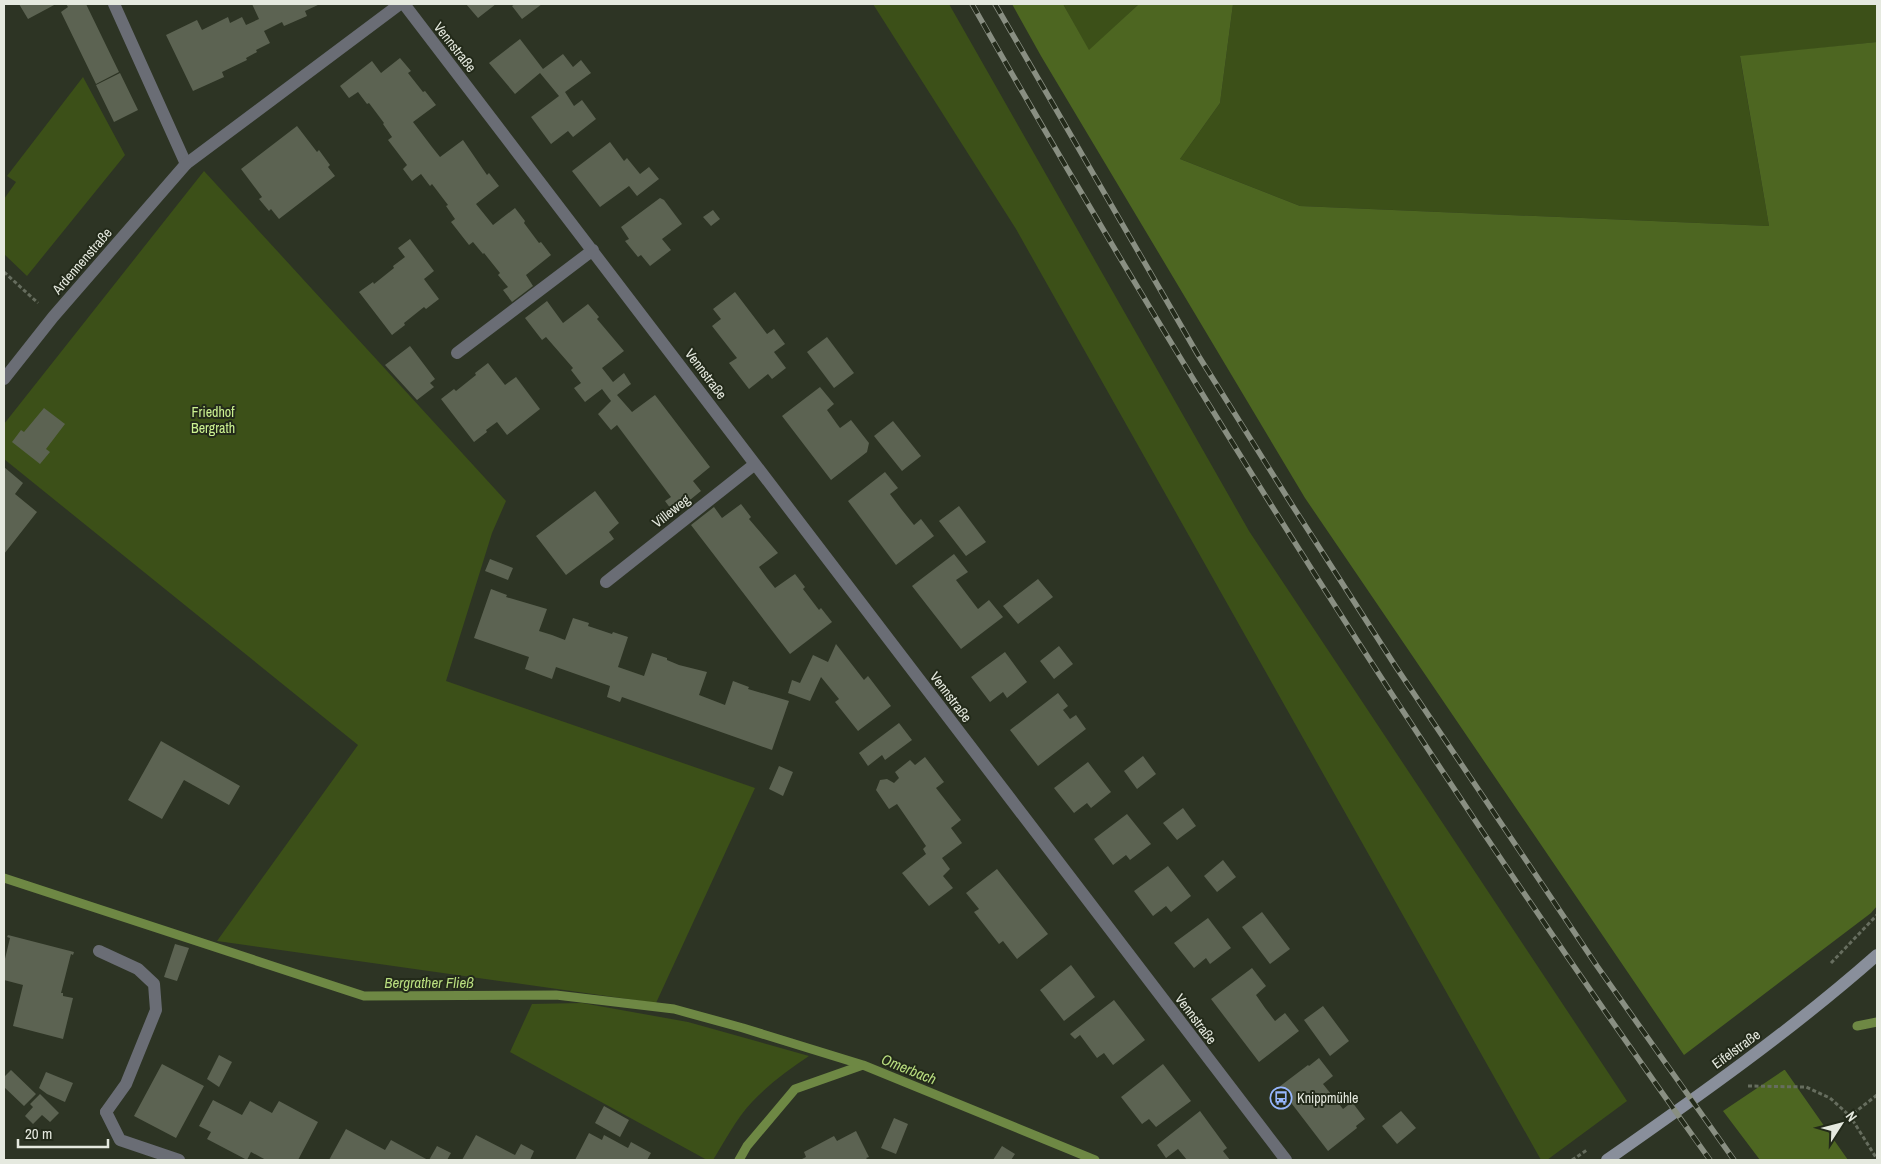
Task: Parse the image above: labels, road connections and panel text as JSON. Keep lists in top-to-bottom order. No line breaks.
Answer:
{"streets":{"main road":["Eifelstraße"],"street":["Vennstraße","Ardennenstraße","Villeweg"]},"crossings":[["Vennstraße","Ardennenstraße"],["Vennstraße","Villeweg"]],"water":["Bergrather Fließ","Omerbach"],"parks":["Friedhof Bergrath"],"places":{"bus stop":["Knippmühle"]},"scale_bar":"20 m","north":"top right"}
